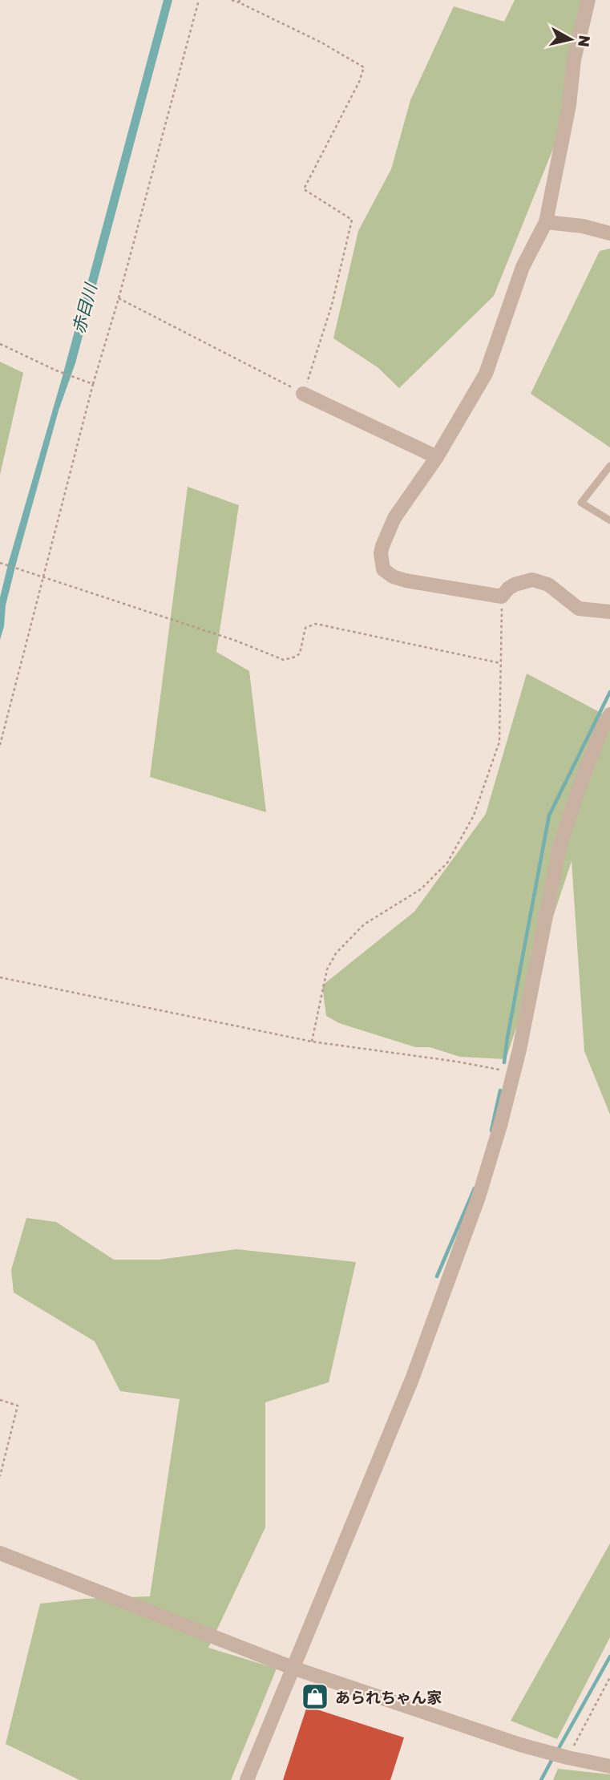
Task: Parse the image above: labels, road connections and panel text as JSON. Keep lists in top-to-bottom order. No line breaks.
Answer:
{"water":["赤目川"],"places":{"shop":["あられちゃん家"]},"north":"right"}
